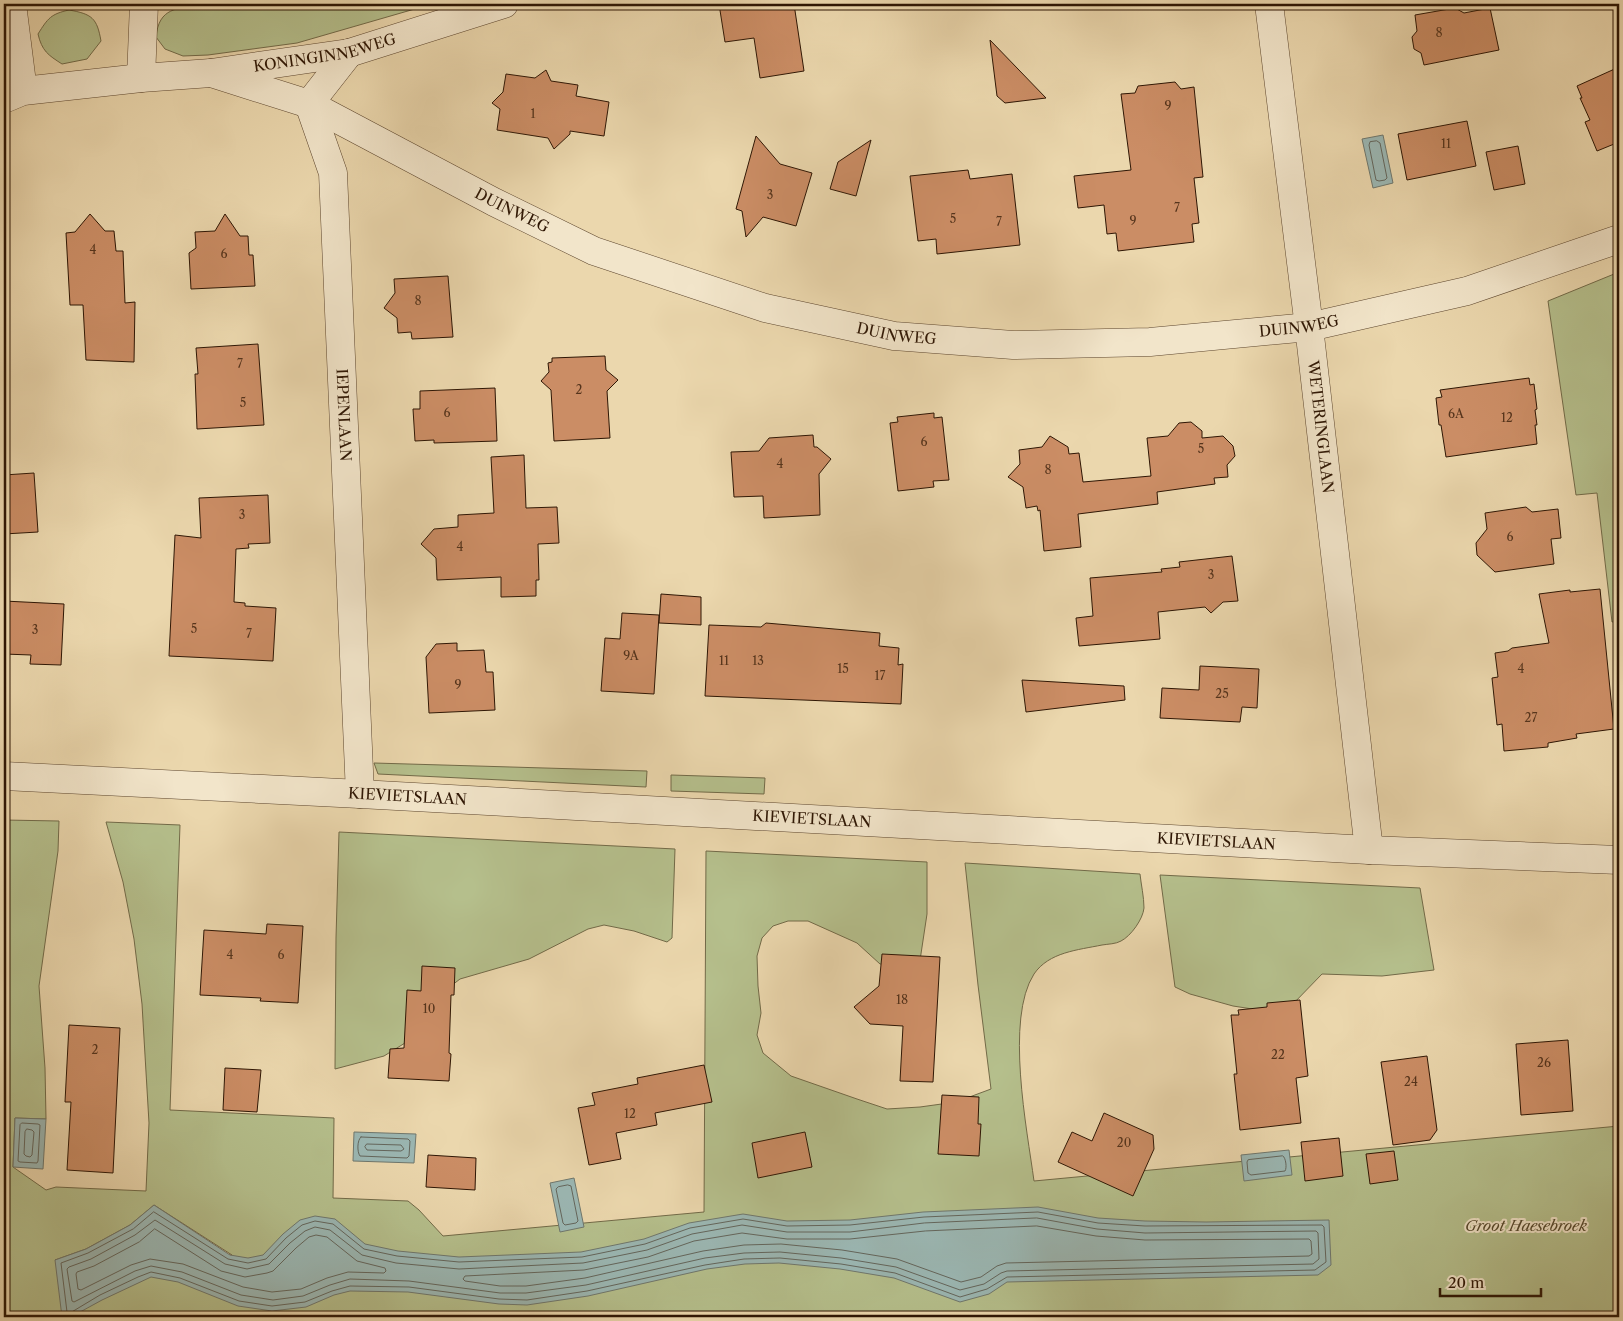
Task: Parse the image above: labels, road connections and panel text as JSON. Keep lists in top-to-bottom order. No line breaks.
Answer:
{"streets":{"street":["KONINGINNEWEG","DUINWEG","IEPENLAAN","WETERINGLAAN","KIEVIETSLAAN"]},"crossings":[["KONINGINNEWEG","DUINWEG"],["DUINWEG","IEPENLAAN"],["DUINWEG","WETERINGLAAN"],["IEPENLAAN","KIEVIETSLAAN"],["WETERINGLAAN","KIEVIETSLAAN"]],"parks":["Groot Haesebroek"],"house_numbers":["8","9","1","11","3","7","5","9","7","4","6","8","7","2","5","6","6A","12","6","5","4","8","3","6","4","3","5","3","7","9A","11","13","15","4","17","9","25","27","4","6","18","10","2","22","26","24","12","20"],"scale_bar":"20 m"}
